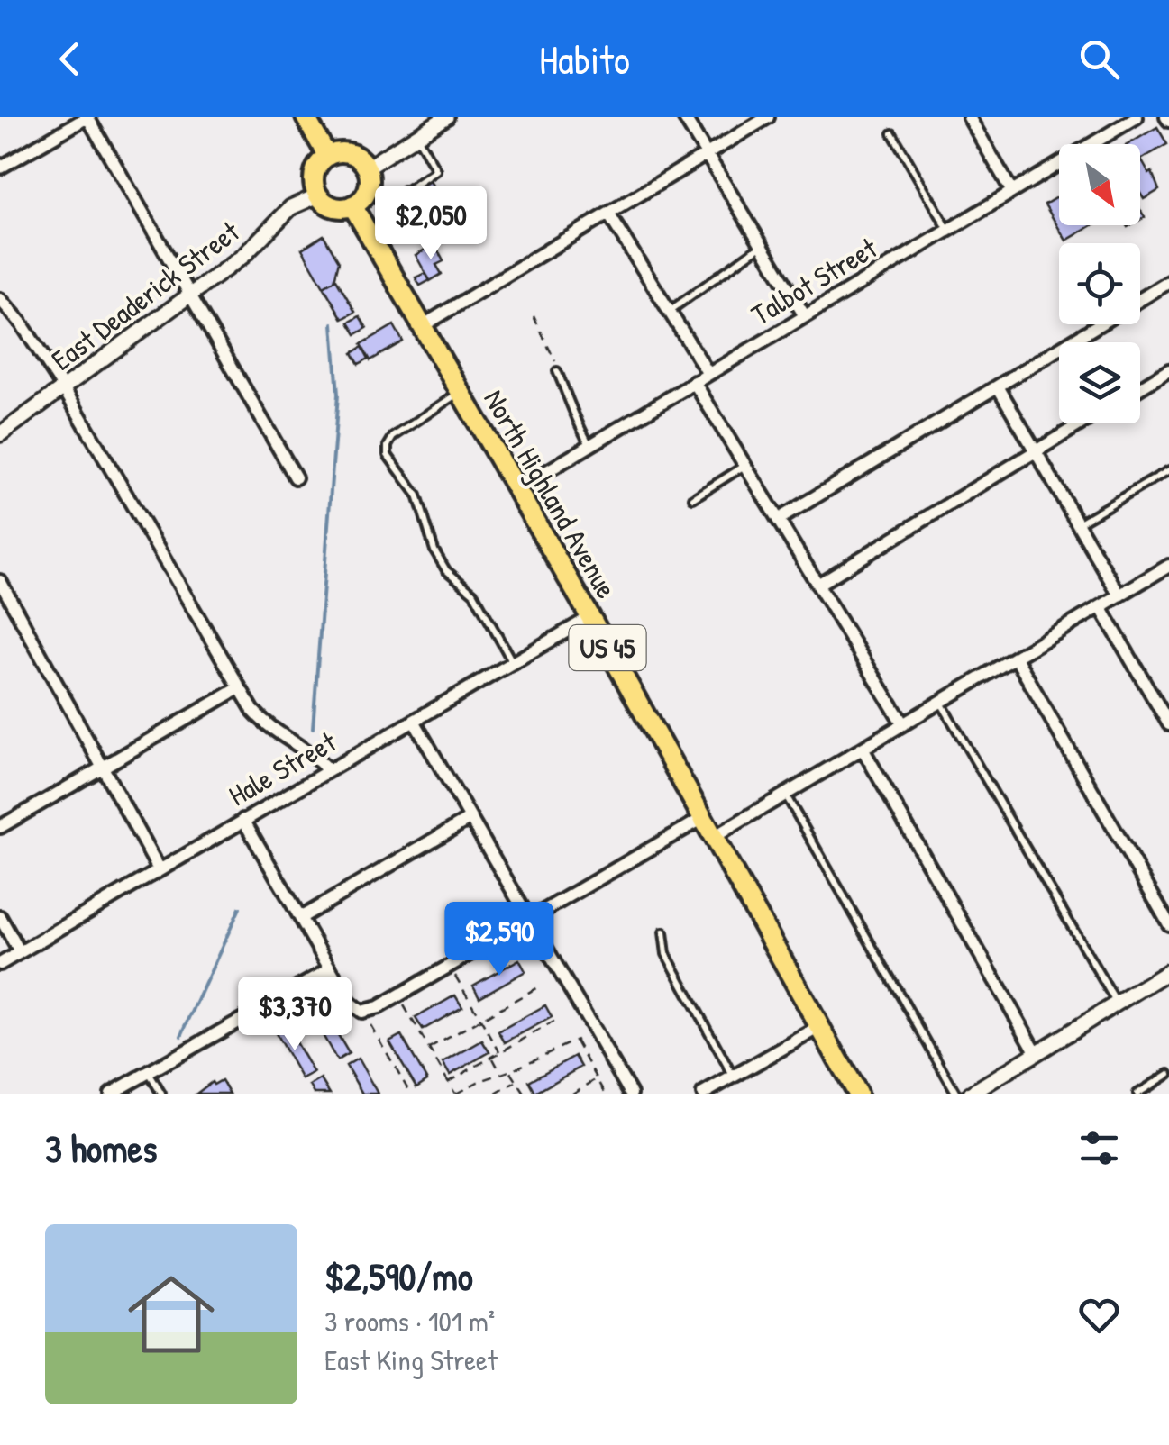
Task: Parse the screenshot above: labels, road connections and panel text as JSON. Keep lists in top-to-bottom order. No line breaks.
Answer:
{"streets":{"main road":["North Highland Avenue","US 45"],"street":["Talbot Street","East Deaderick Street","Hale Street"]},"crossings":[["Talbot Street","North Highland Avenue"],["East Deaderick Street","North Highland Avenue"],["North Highland Avenue","Hale Street"]],"north":"bottom right","page":{"header":"Habito","price":["$2,050","$2,590","$3,370"],"heading":"3 homes","list":[{"name":"$2,590/mo","note":"3 rooms · 101 m² · East King Street"}]}}
